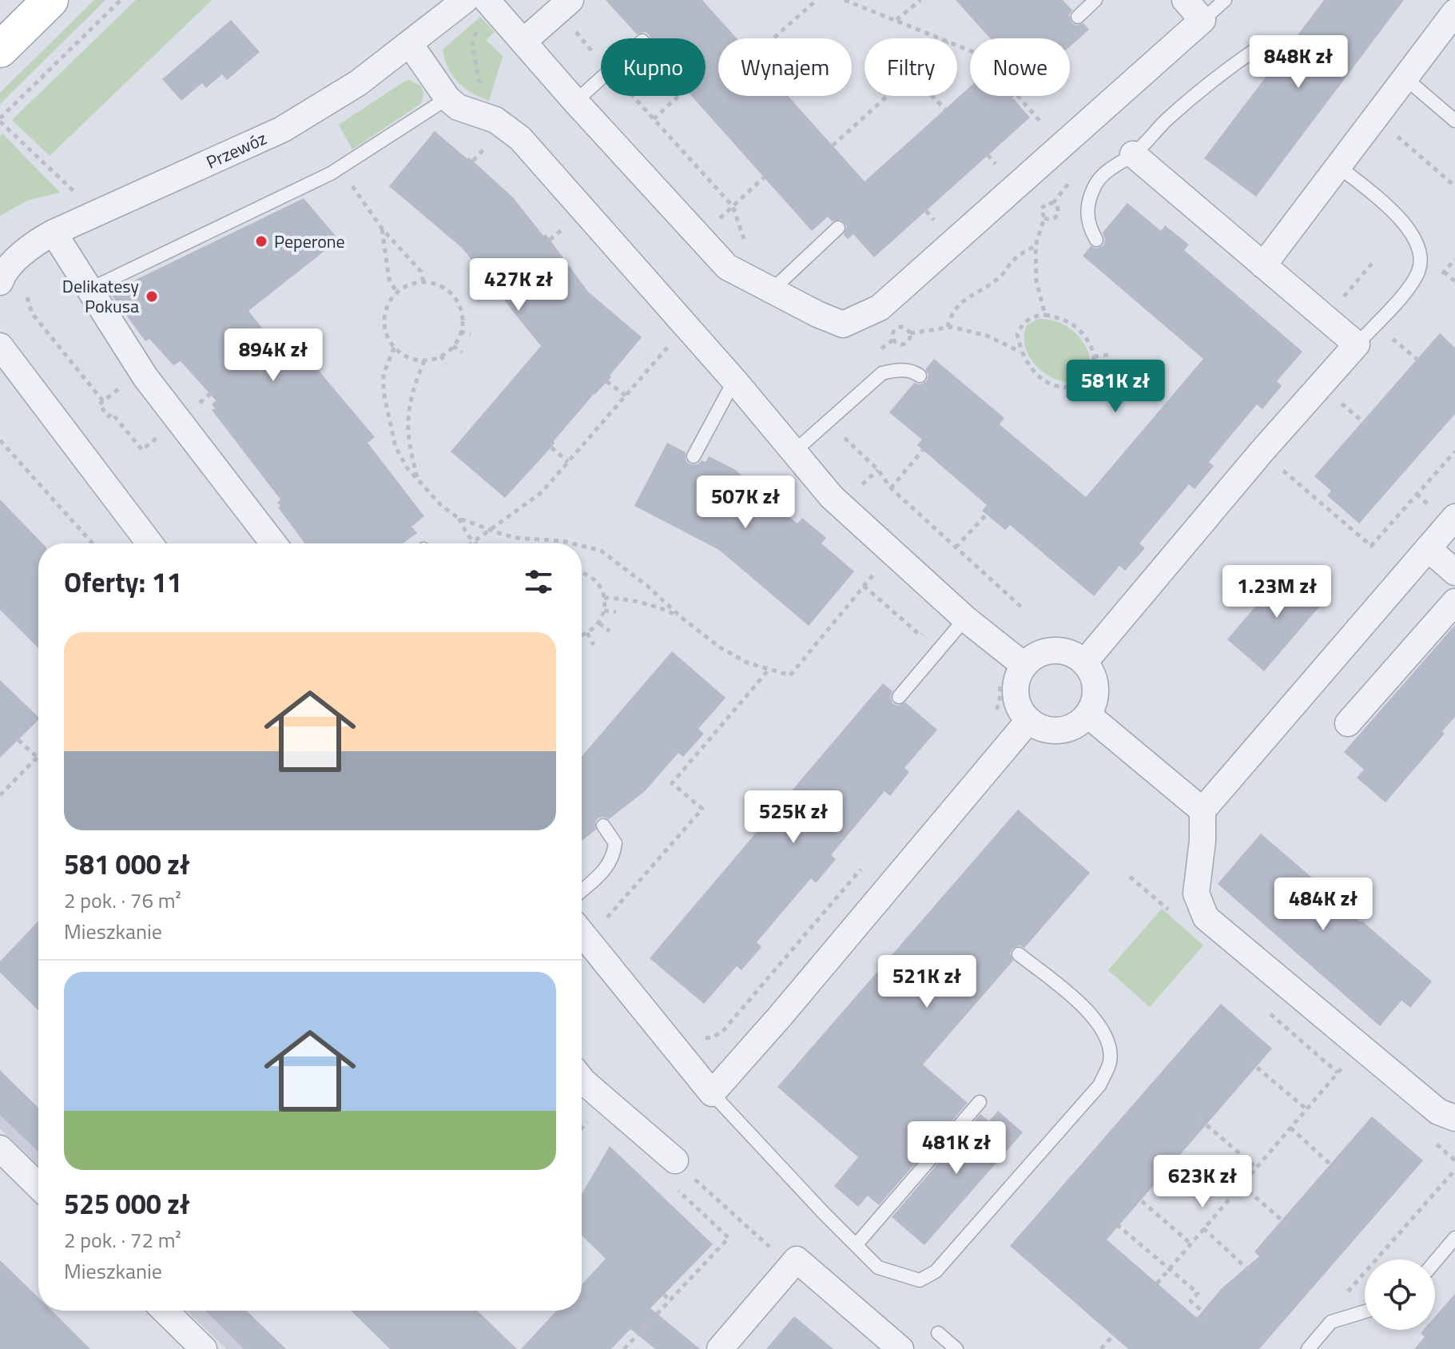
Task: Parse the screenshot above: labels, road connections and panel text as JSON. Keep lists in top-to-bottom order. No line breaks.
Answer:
{"streets":{"street":["Przewóz"]},"places":["Peperone","Delikatesy Pokusa"],"page":{"price":["848K zł","427K zł","894K zł","581K zł","507K zł","1.23M zł","525K zł","484K zł","521K zł","481K zł","623K zł"],"chip":["Kupno","Wynajem","Filtry","Nowe"],"heading":"Oferty: 11","list":[{"name":"581 000 zł","note":"2 pok. · 76 m² · Mieszkanie"},{"name":"525 000 zł","note":"2 pok. · 72 m² · Mieszkanie"}]}}
